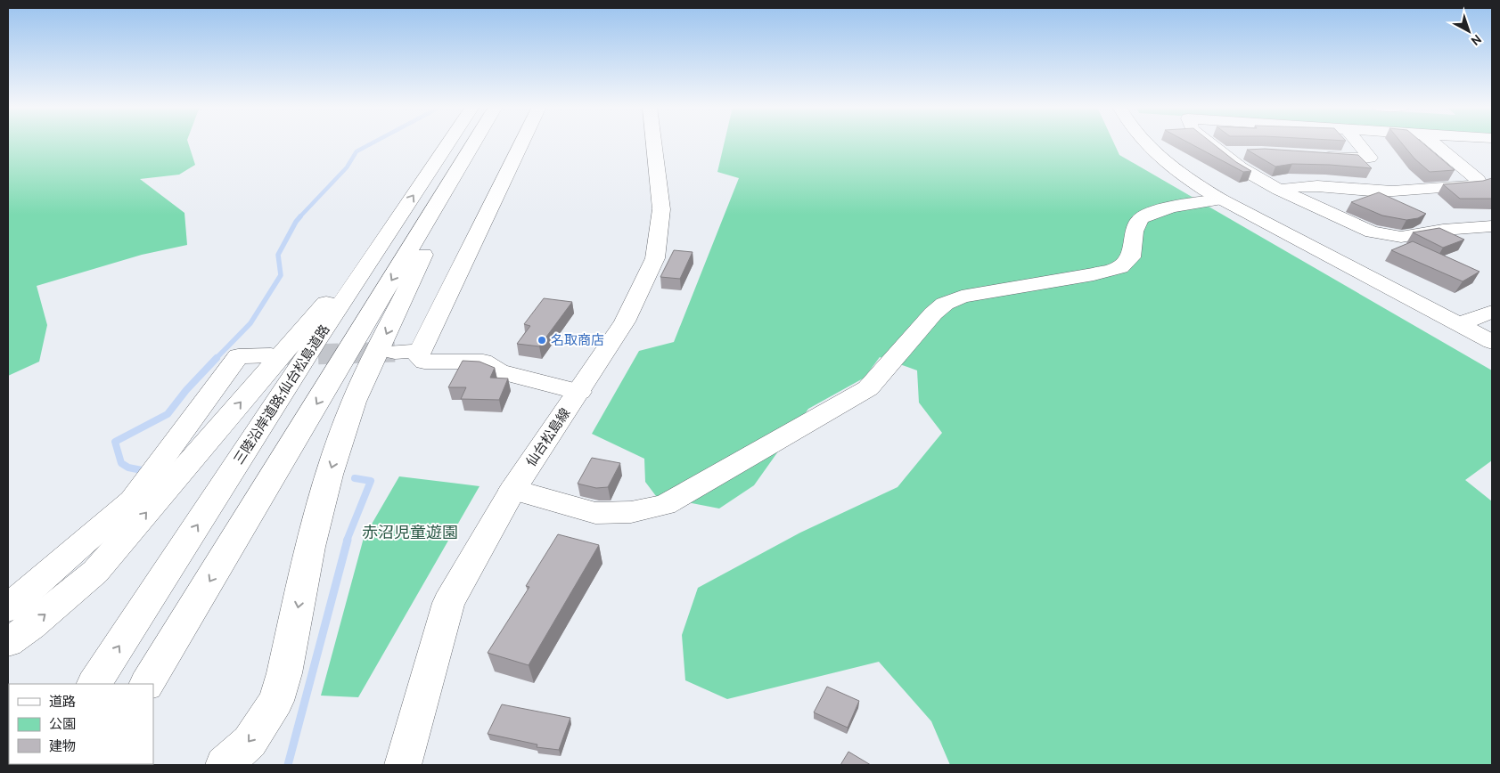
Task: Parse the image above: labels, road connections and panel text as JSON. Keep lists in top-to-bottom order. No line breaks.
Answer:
{"streets":{"main road":["三陸沿岸道路;仙台松島道路","仙台松島線"]},"parks":["赤沼児童遊園"],"places":["名取商店"],"legend":["道路","公園","建物"],"north":"bottom right"}
